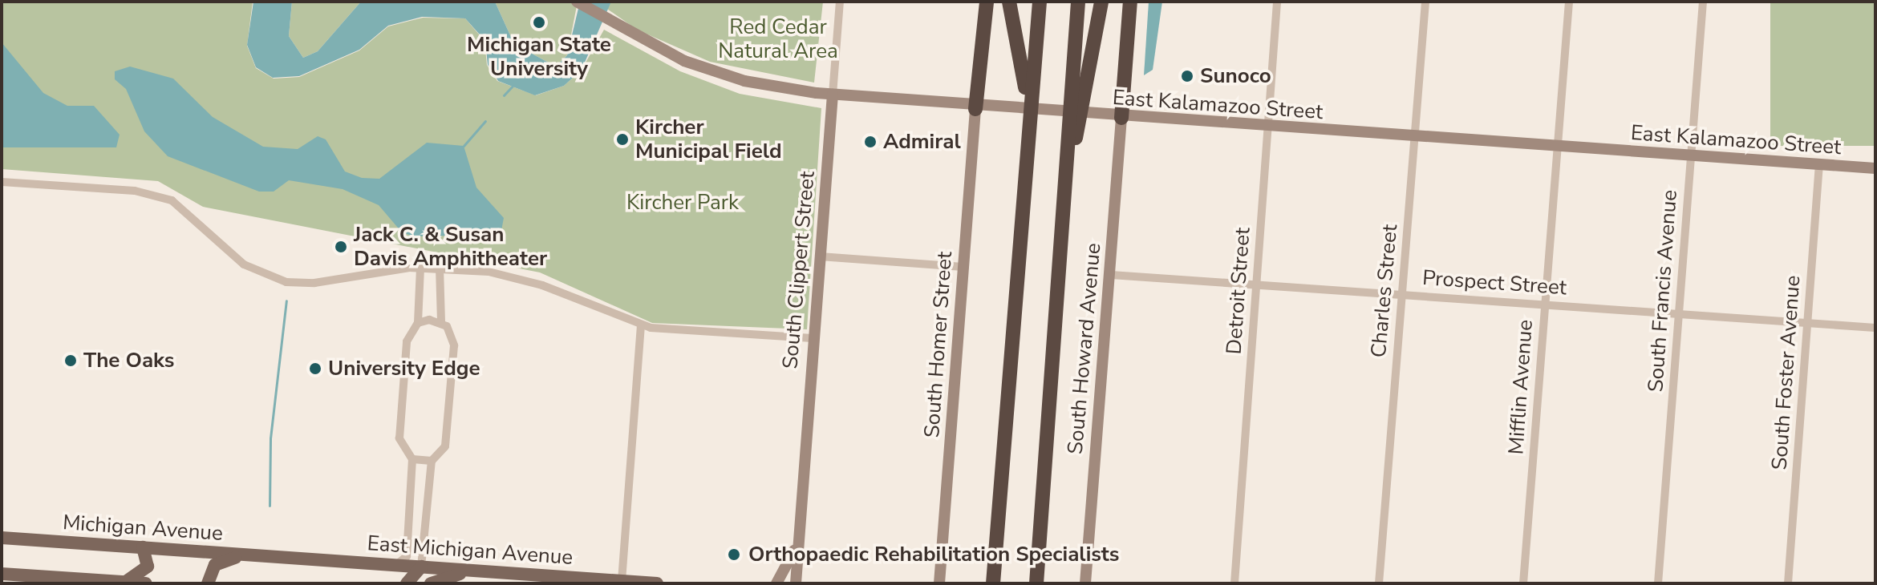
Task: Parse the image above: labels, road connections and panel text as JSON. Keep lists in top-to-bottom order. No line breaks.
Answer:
{"streets":{"main road":["Michigan Avenue","East Michigan Avenue"],"street":["East Kalamazoo Street","South Clippert Street","Prospect Street","Detroit Street","Charles Street","South Francis Avenue","South Homer Street","South Howard Avenue","South Foster Avenue","Mifflin Avenue"]},"crossings":[["East Kalamazoo Street","South Clippert Street"],["East Kalamazoo Street","Detroit Street"],["East Kalamazoo Street","Charles Street"],["East Kalamazoo Street","South Francis Avenue"],["East Kalamazoo Street","South Homer Street"],["East Kalamazoo Street","South Howard Avenue"],["East Kalamazoo Street","South Foster Avenue"],["East Kalamazoo Street","Mifflin Avenue"],["Prospect Street","Detroit Street"],["Prospect Street","Charles Street"],["Prospect Street","South Francis Avenue"],["Prospect Street","South Howard Avenue"],["Prospect Street","South Foster Avenue"],["Prospect Street","Mifflin Avenue"],["Michigan Avenue","East Michigan Avenue"]],"parks":["Red Cedar Natural Area","Kircher Park"],"places":["Michigan State University","Sunoco","Kircher Municipal Field","Admiral","Jack C. & Susan Davis Amphitheater","The Oaks","University Edge","Orthopaedic Rehabilitation Specialists"]}
